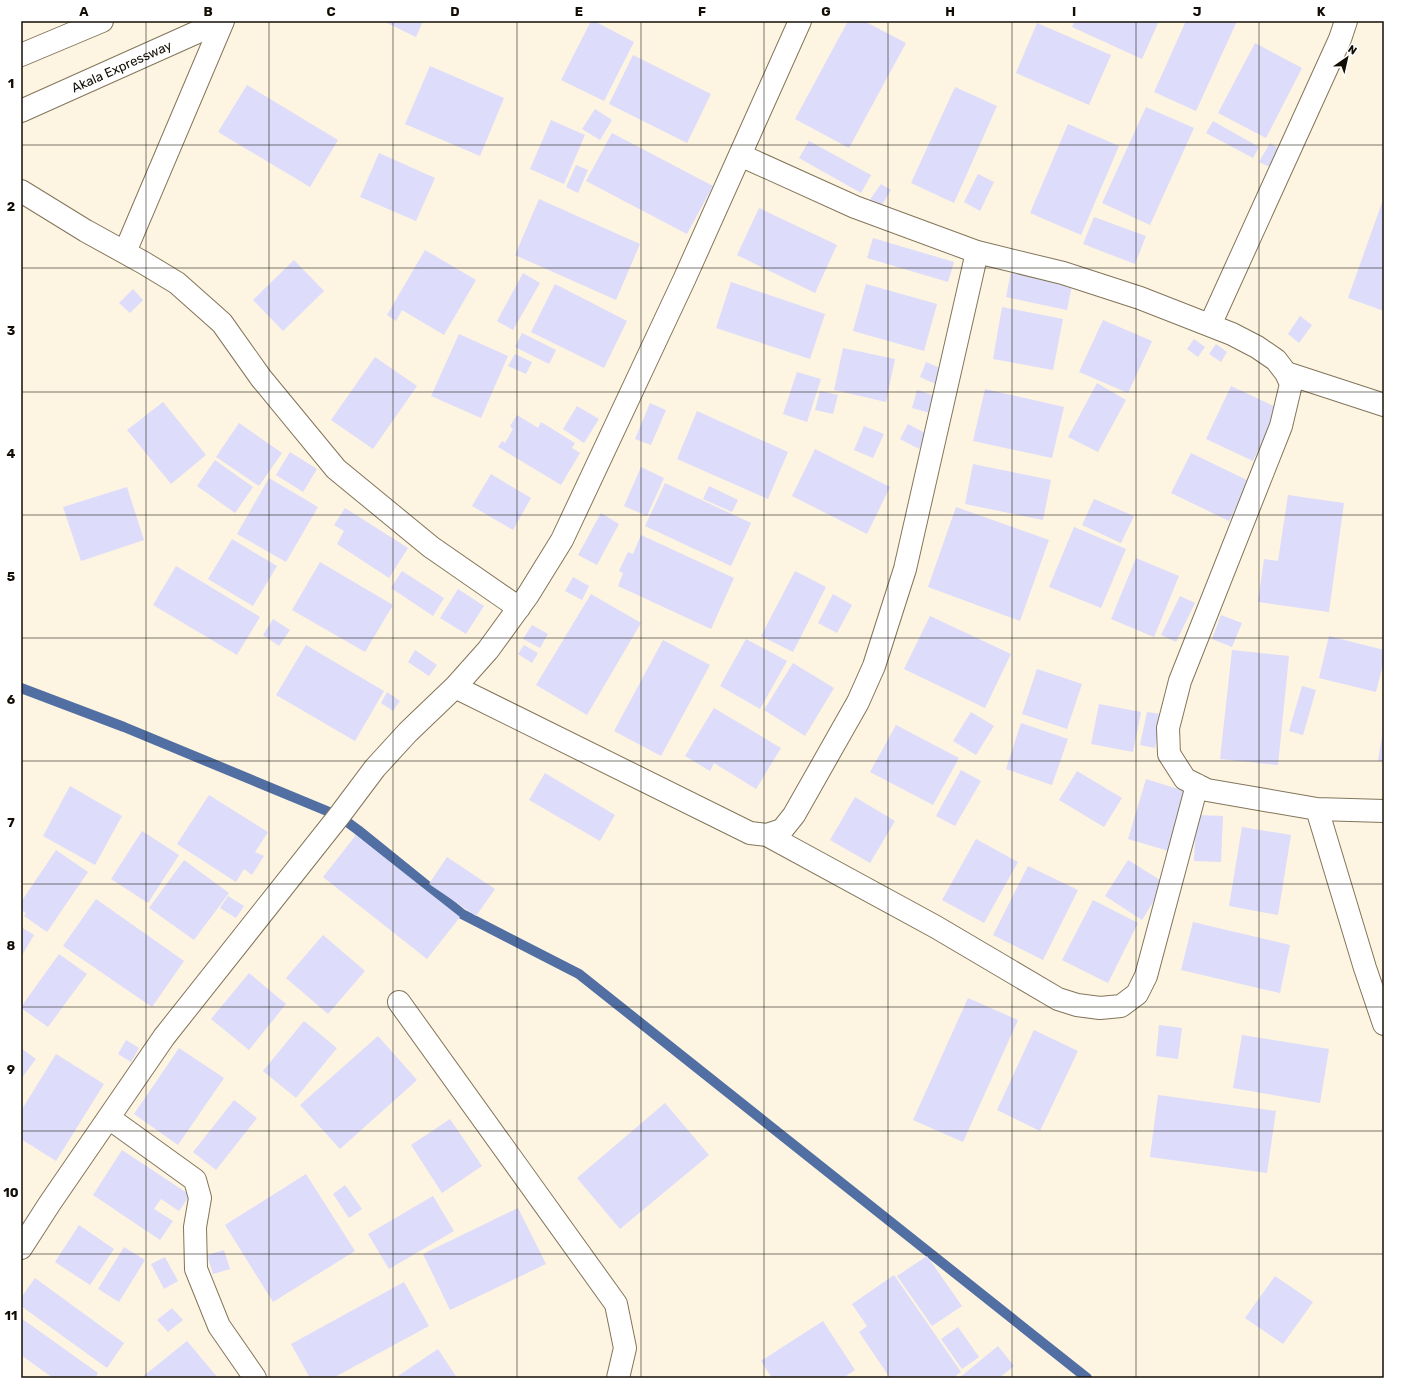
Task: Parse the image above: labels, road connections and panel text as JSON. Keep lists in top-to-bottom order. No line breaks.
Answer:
{"streets":{"street":["Akala Expressway"]},"north":"top right","grid":{"columns":["A","B","C","D","E","F","G","H","I","J","K"],"rows":["1","2","3","4","5","6","7","8","9","10","11"]}}
